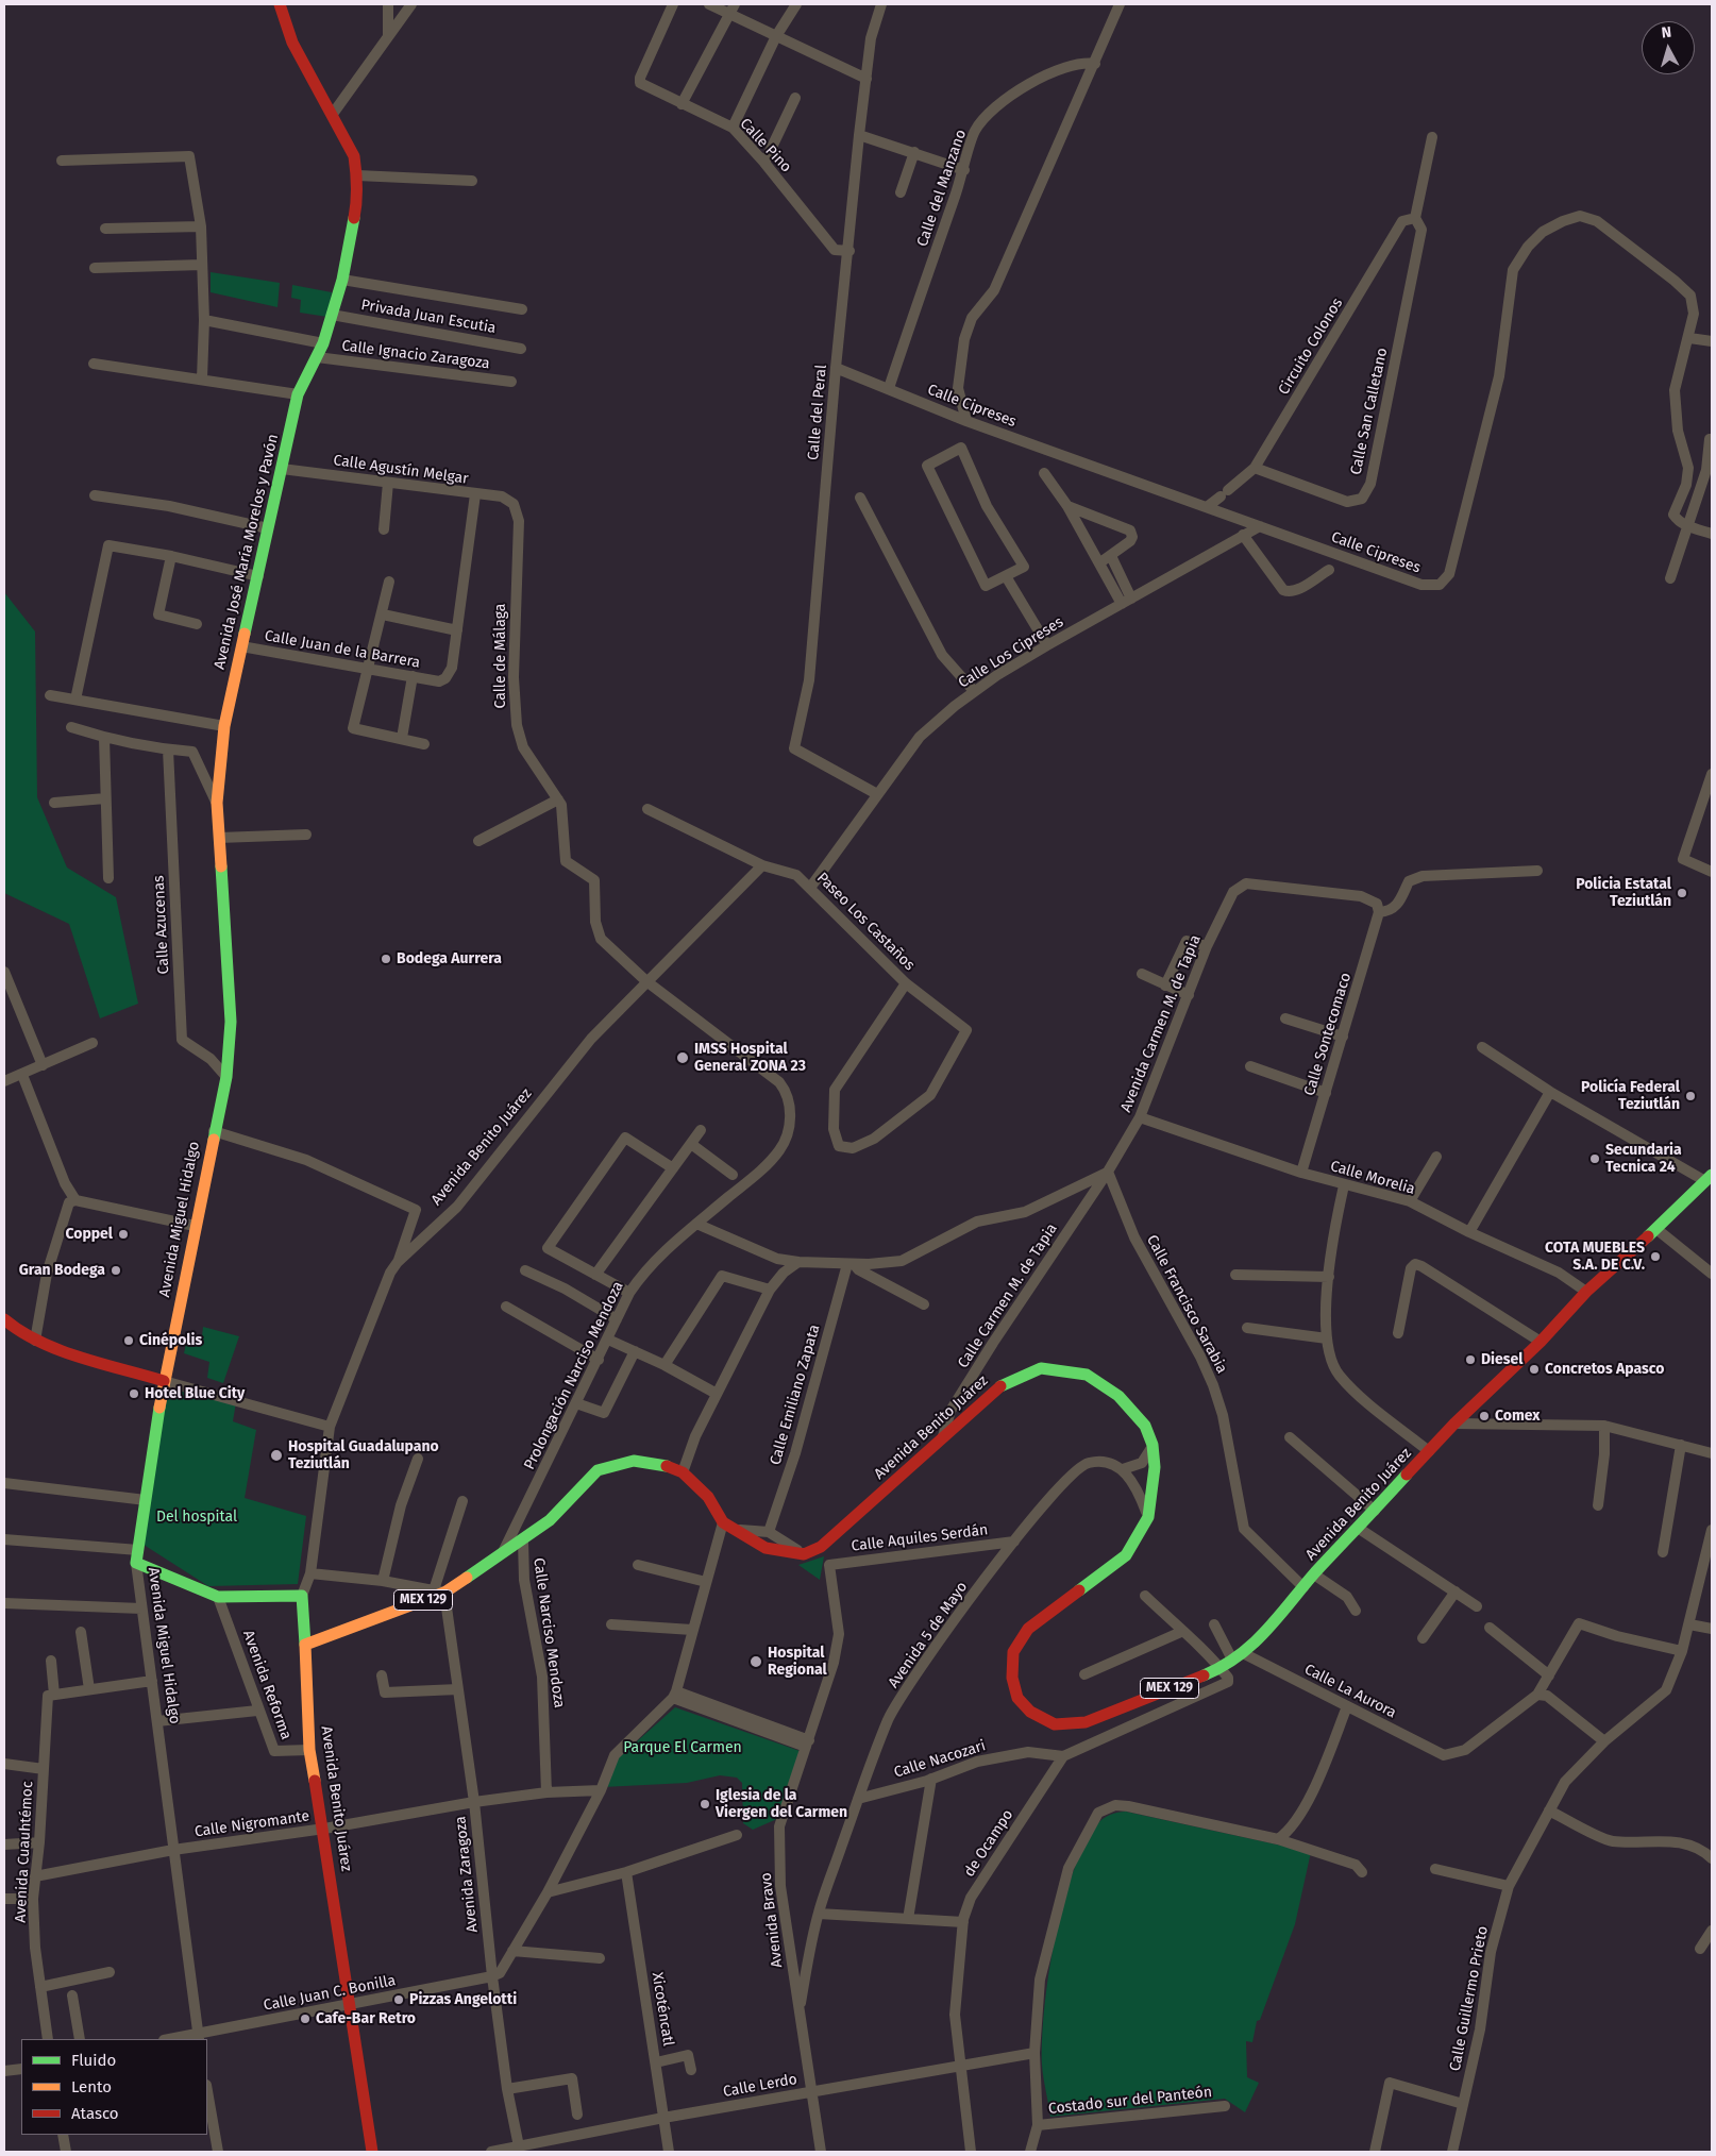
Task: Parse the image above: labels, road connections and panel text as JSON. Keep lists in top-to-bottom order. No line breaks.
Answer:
{"streets":{"main road":["Avenida José María Morelos y Pavón","Avenida Benito Juárez","Avenida Miguel Hidalgo","MEX 129"],"street":["Calle Pino","Calle del Manzano","Privada Juan Escutia","Circuito Colonos","Calle Ignacio Zaragoza","Calle Cipreses","Calle San Calletano","Calle del Peral","Calle Agustín Melgar","Calle Juan de la Barrera","Calle Los Cipreses","Calle de Málaga","Paseo Los Castaños","Calle Azucenas","Avenida Carmen M. de Tapia","Calle Sontecomaco","Calle Morelia","Calle Carmen M. de Tapia","Calle Francisco Sarabia","Prolongación Narciso Mendoza","Calle Emiliano Zapata","Calle Aquiles Serdán","Calle Narciso Mendoza","Avenida 5 de Mayo","Avenida Reforma","Calle La Aurora","Calle Nacozari","Calle Nigromante","de Ocampo","Avenida Cuauhtémoc","Avenida Zaragoza","Avenida Bravo","Calle Juan C. Bonilla","Calle Guillermo Prieto","Xicoténcatl","Calle Lerdo","Costado sur del Panteón"]},"crossings":[["Calle Pino","Calle del Peral"],["Calle del Manzano","Calle Cipreses"],["Privada Juan Escutia","Avenida José María Morelos y Pavón"],["Circuito Colonos","Calle Cipreses"],["Circuito Colonos","Calle San Calletano"],["Calle Ignacio Zaragoza","Avenida José María Morelos y Pavón"],["Calle Cipreses","Calle del Peral"],["Calle Cipreses","Calle Los Cipreses"],["Calle del Peral","Calle Los Cipreses"],["Calle Agustín Melgar","Avenida José María Morelos y Pavón"],["Calle Agustín Melgar","Calle de Málaga"],["Avenida José María Morelos y Pavón","Calle Juan de la Barrera"],["Avenida José María Morelos y Pavón","Calle Azucenas"],["Avenida José María Morelos y Pavón","Avenida Miguel Hidalgo"],["Calle Los Cipreses","Paseo Los Castaños"],["Calle de Málaga","Avenida Benito Juárez"],["Calle de Málaga","Prolongación Narciso Mendoza"],["Paseo Los Castaños","Avenida Benito Juárez"],["Avenida Carmen M. de Tapia","Calle Sontecomaco"],["Avenida Carmen M. de Tapia","Calle Morelia"],["Avenida Carmen M. de Tapia","Calle Carmen M. de Tapia"],["Avenida Carmen M. de Tapia","Calle Francisco Sarabia"],["Calle Sontecomaco","Calle Morelia"],["Avenida Benito Juárez","Calle Morelia"],["Avenida Benito Juárez","Calle Carmen M. de Tapia"],["Avenida Benito Juárez","Calle Francisco Sarabia"],["Avenida Benito Juárez","Prolongación Narciso Mendoza"],["Avenida Benito Juárez","MEX 129"],["Avenida Benito Juárez","Avenida Reforma"],["Avenida Benito Juárez","Calle La Aurora"],["Avenida Benito Juárez","Calle Nigromante"],["Avenida Benito Juárez","Calle Juan C. Bonilla"],["Avenida Miguel Hidalgo","Calle Nigromante"],["Avenida Miguel Hidalgo","Calle Juan C. Bonilla"],["Calle Carmen M. de Tapia","Calle Francisco Sarabia"],["Prolongación Narciso Mendoza","MEX 129"],["Calle Aquiles Serdán","Avenida 5 de Mayo"],["Calle Aquiles Serdán","Avenida Bravo"],["MEX 129","Calle Narciso Mendoza"],["MEX 129","Avenida Zaragoza"],["Calle Narciso Mendoza","Calle Nigromante"],["Avenida 5 de Mayo","Calle Nacozari"],["Avenida 5 de Mayo","Avenida Bravo"],["Calle Nacozari","de Ocampo"],["Calle Nigromante","Avenida Cuauhtémoc"],["Calle Nigromante","Avenida Zaragoza"],["de Ocampo","Calle Lerdo"],["Avenida Zaragoza","Calle Juan C. Bonilla"],["Avenida Zaragoza","Calle Lerdo"],["Avenida Bravo","Calle Lerdo"],["Xicoténcatl","Calle Lerdo"]],"parks":["Del hospital","Parque El Carmen"],"places":["Policia Estatal Teziutlán","Bodega Aurrera","IMSS Hospital General ZONA 23","Policía Federal Teziutlán","Secundaria Tecnica 24","Coppel","COTA MUEBLES S.A. DE C.V.","Gran Bodega","Cinépolis","Diesel","Concretos Apasco","Hotel Blue City","Comex","Hospital Guadalupano Teziutlán","Hospital Regional","Iglesia de la Viergen del Carmen","Pizzas Angelotti","Cafe-Bar Retro"],"legend":["Fluido","Lento","Atasco"],"north":"top"}
